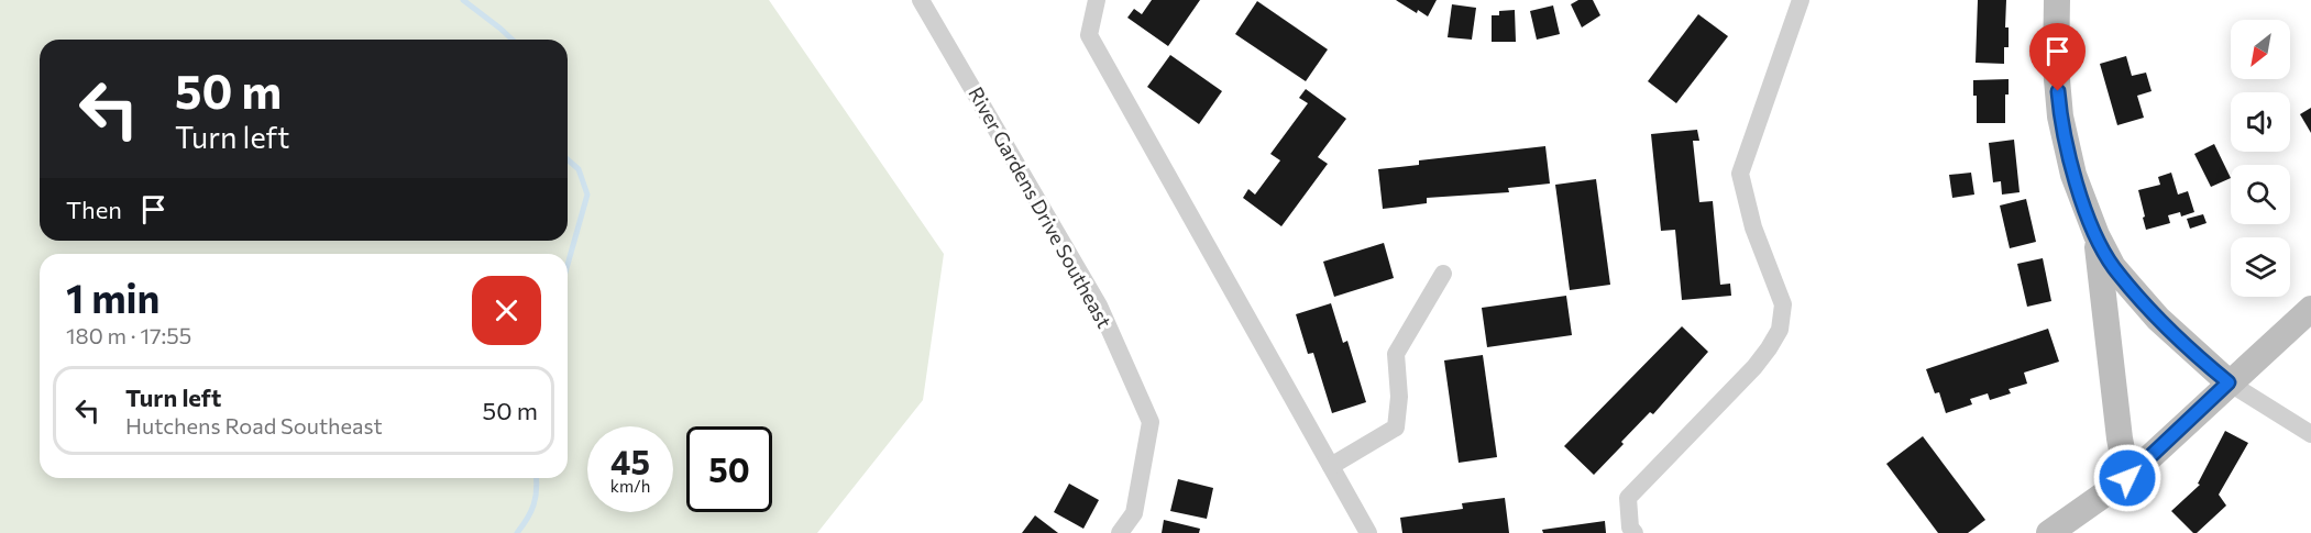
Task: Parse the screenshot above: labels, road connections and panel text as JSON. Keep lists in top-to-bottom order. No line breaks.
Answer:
{"streets":{"street":["River Gardens Drive Southeast"]},"north":"bottom left","page":{"turn":["50 m","Turn left"],"then":"Then","heading":["1 min","180 m · 17:55"],"list":[{"name":"Turn left","note":"Hutchens Road Southeast","value":"50 m"}],"speed":"45 km/h","limit":"50"}}
